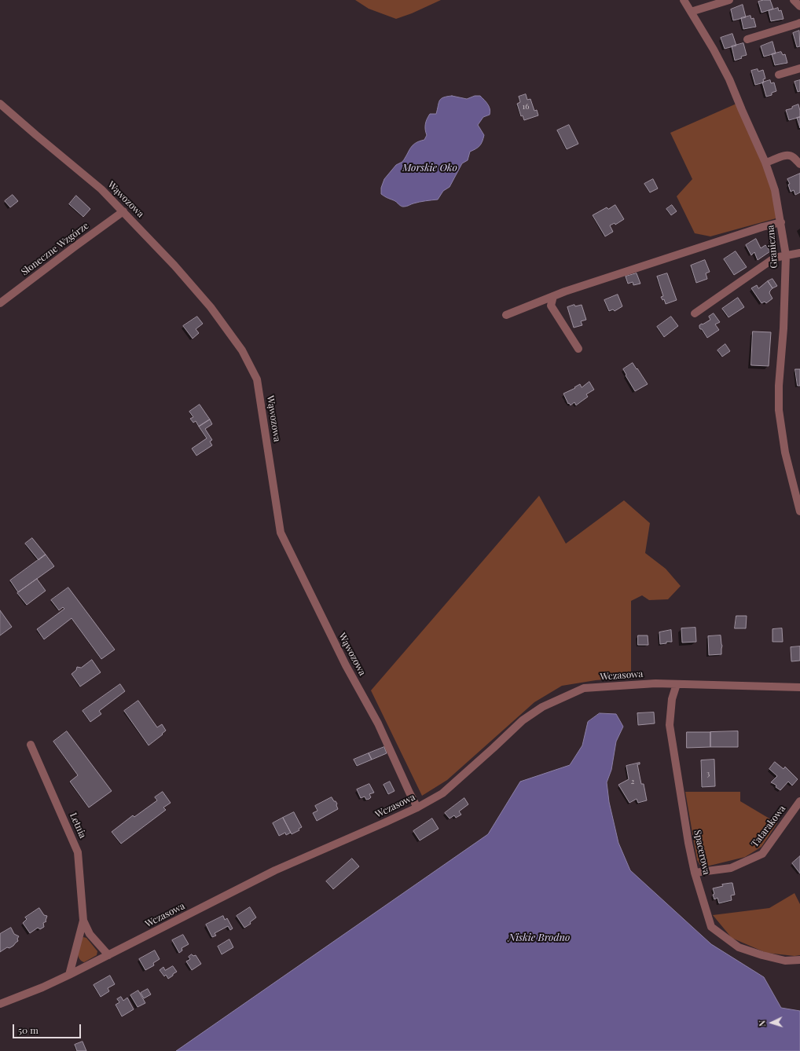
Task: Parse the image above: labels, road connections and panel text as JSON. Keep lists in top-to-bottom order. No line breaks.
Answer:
{"streets":{"street":["Wąwozowa","Graniczna","Słoneczne Wzgórze","Wczasowa","Letnia","Tatarakowa","Spacerowa"]},"crossings":[["Wąwozowa","Słoneczne Wzgórze"],["Wąwozowa","Wczasowa"],["Wczasowa","Letnia"],["Wczasowa","Spacerowa"],["Tatarakowa","Spacerowa"]],"water":["Morskie Oko","Niskie Brodno"],"house_numbers":["16","3","2"],"scale_bar":"50 m","north":"left"}
